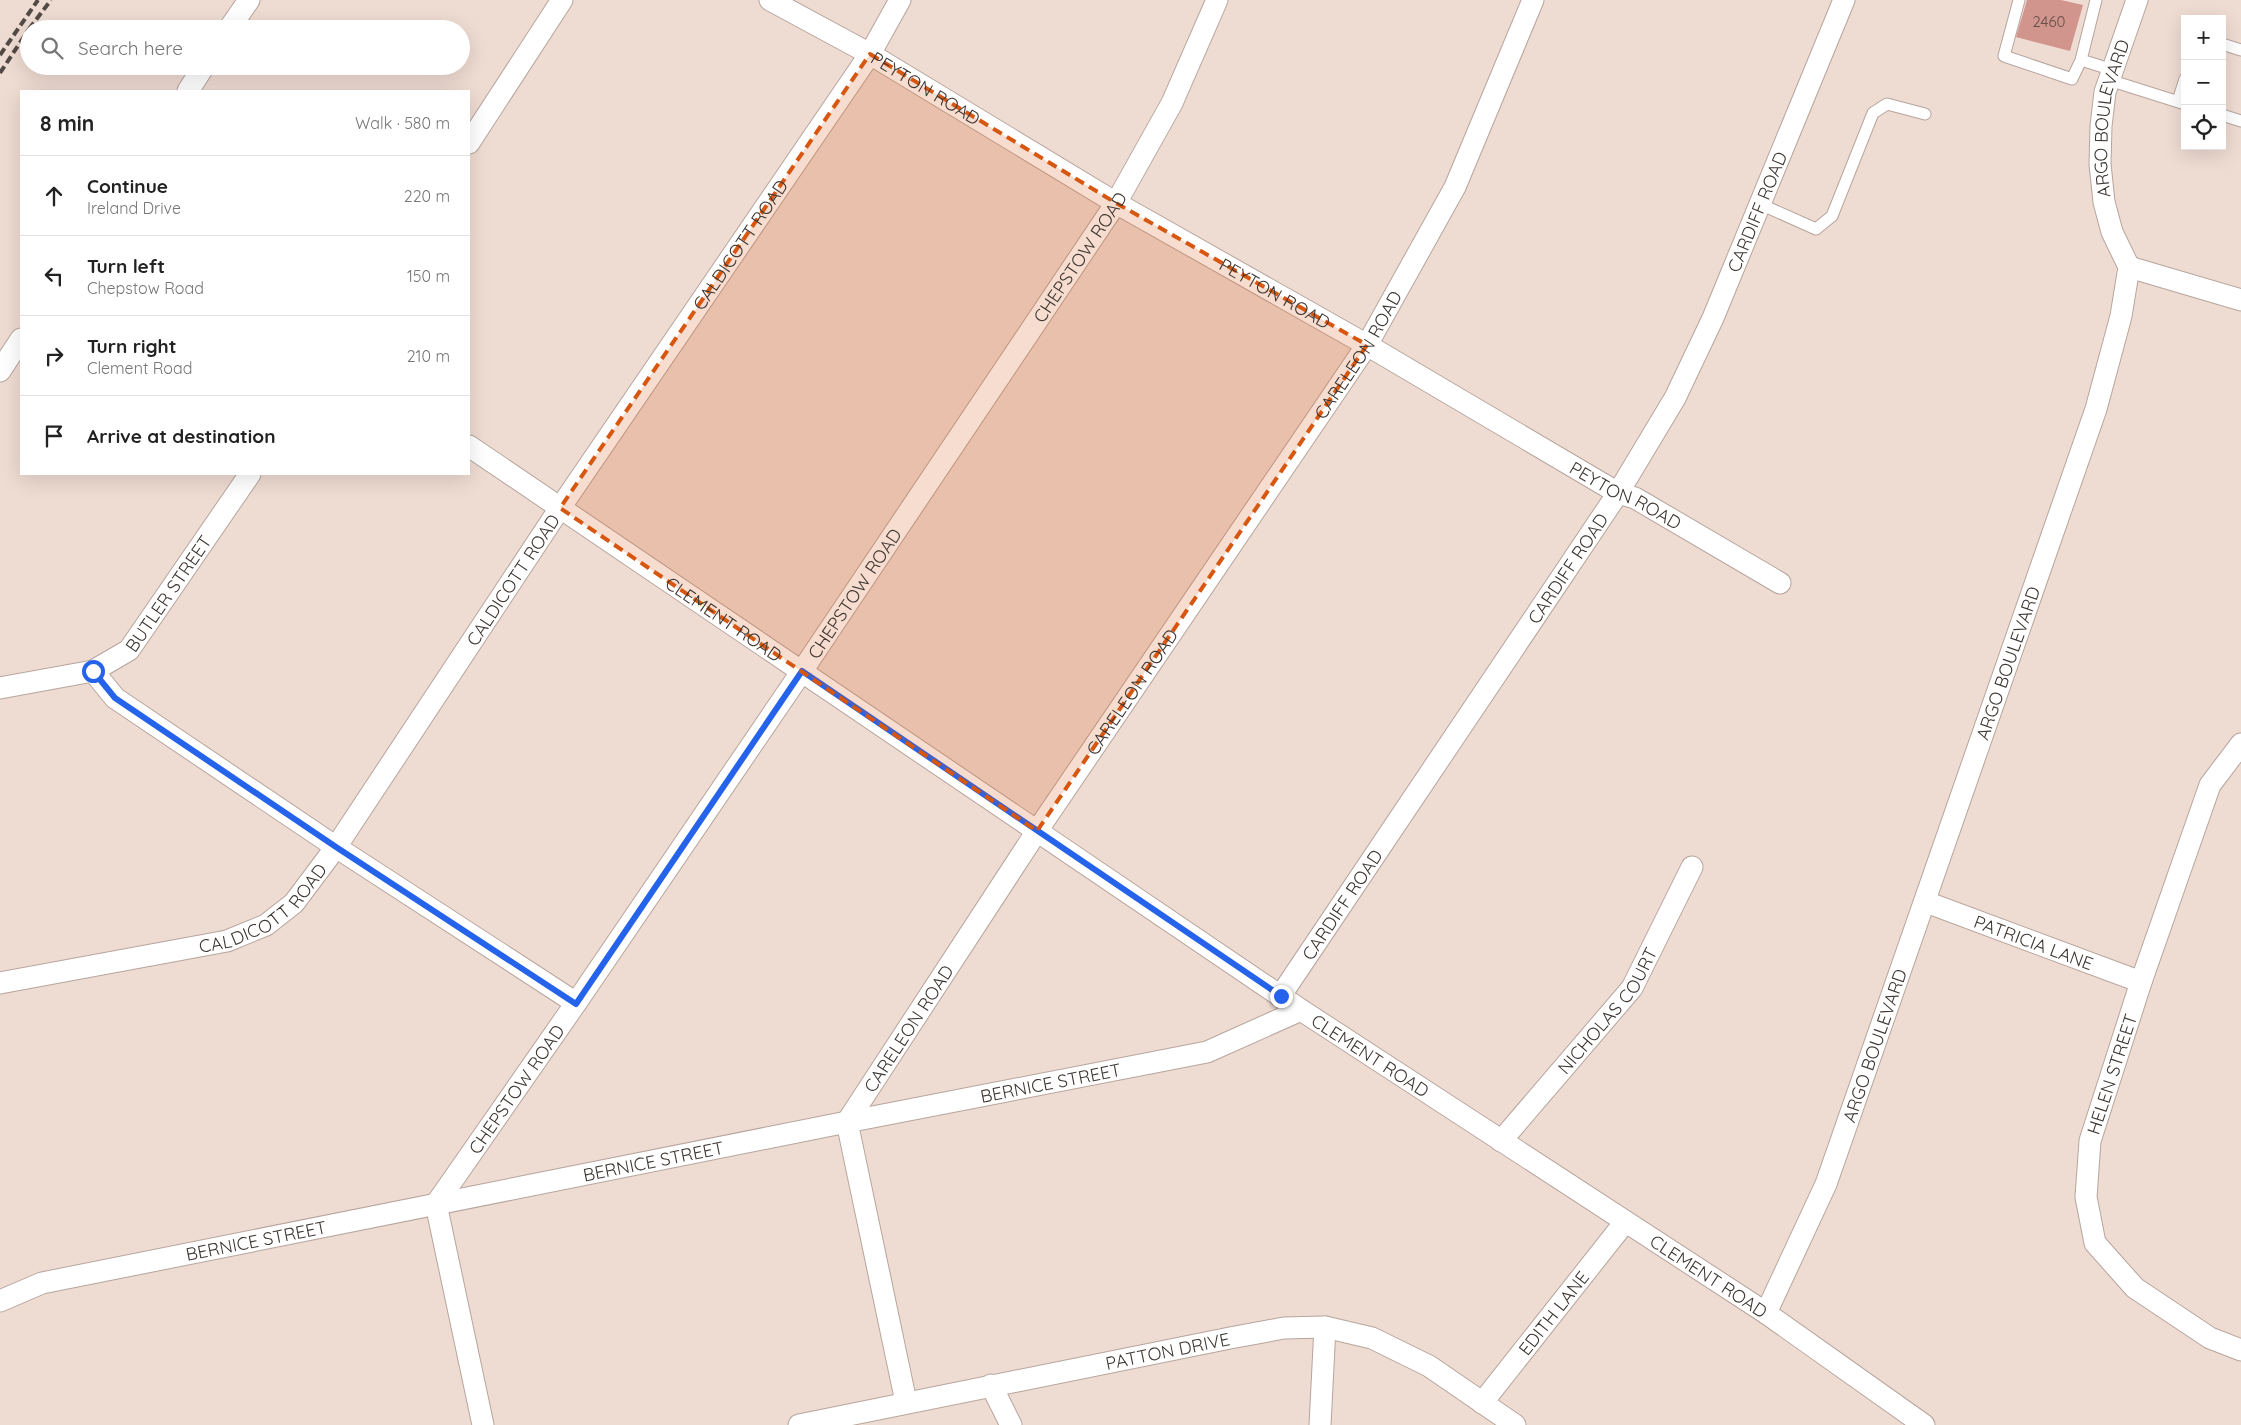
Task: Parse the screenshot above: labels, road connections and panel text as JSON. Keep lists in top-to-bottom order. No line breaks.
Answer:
{"streets":{"street":["PEYTON ROAD","ARGO BOULEVARD","CARDIFF ROAD","CALDICOTT ROAD","CHEPSTOW ROAD","CARELEON ROAD","BUTLER STREET","CLEMENT ROAD","PATRICIA LANE","NICHOLAS COURT","HELEN STREET","BERNICE STREET","EDITH LANE","PATTON DRIVE"]},"crossings":[["PEYTON ROAD","CARDIFF ROAD"],["PEYTON ROAD","CALDICOTT ROAD"],["PEYTON ROAD","CHEPSTOW ROAD"],["PEYTON ROAD","CARELEON ROAD"],["ARGO BOULEVARD","CLEMENT ROAD"],["ARGO BOULEVARD","PATRICIA LANE"],["CARDIFF ROAD","CLEMENT ROAD"],["CALDICOTT ROAD","CLEMENT ROAD"],["CHEPSTOW ROAD","CLEMENT ROAD"],["CHEPSTOW ROAD","BERNICE STREET"],["CARELEON ROAD","CLEMENT ROAD"],["CARELEON ROAD","BERNICE STREET"],["CLEMENT ROAD","NICHOLAS COURT"],["CLEMENT ROAD","BERNICE STREET"],["CLEMENT ROAD","EDITH LANE"],["PATRICIA LANE","HELEN STREET"],["EDITH LANE","PATTON DRIVE"]],"house_numbers":["2460"],"page":{"map_buttons":["+","−"],"search":"Search here","heading":["8 min","Walk · 580 m"],"list":[["Continue","Ireland Drive","220 m"],["Turn left","Chepstow Road","150 m"],["Turn right","Clement Road","210 m"],"Arrive at destination"]}}
